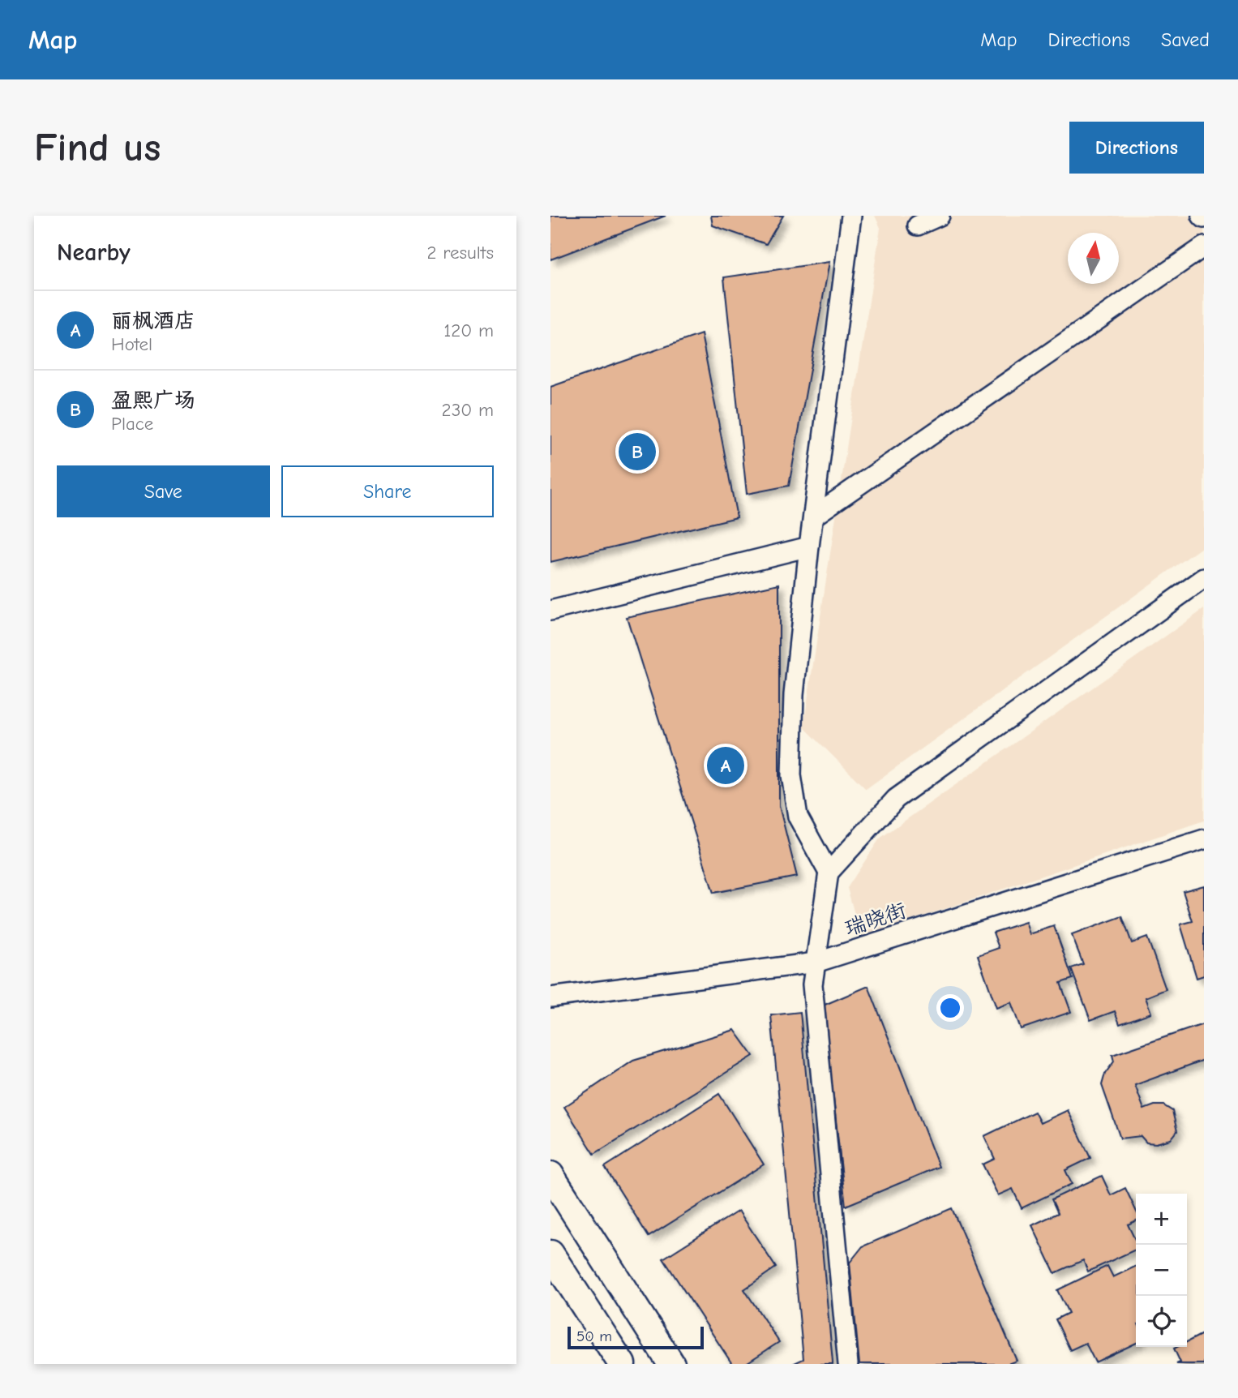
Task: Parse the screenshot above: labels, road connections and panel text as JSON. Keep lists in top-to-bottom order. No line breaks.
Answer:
{"streets":{"street":["瑞晓街"]},"scale_bar":"50 m","north":"top","page":{"header":"Map","nav":["Map","Directions","Saved"],"buttons":["Directions",["Save","Share"]],"title":"Find us","heading":["Nearby","2 results"],"list":[{"mark":"A","name":"丽枫酒店","note":"Hotel","value":"120 m"},{"mark":"B","name":"盈熙广场","note":"Place","value":"230 m"}],"pins":["B","A"],"map_buttons":["+","−"],"scale":"50 m"}}
